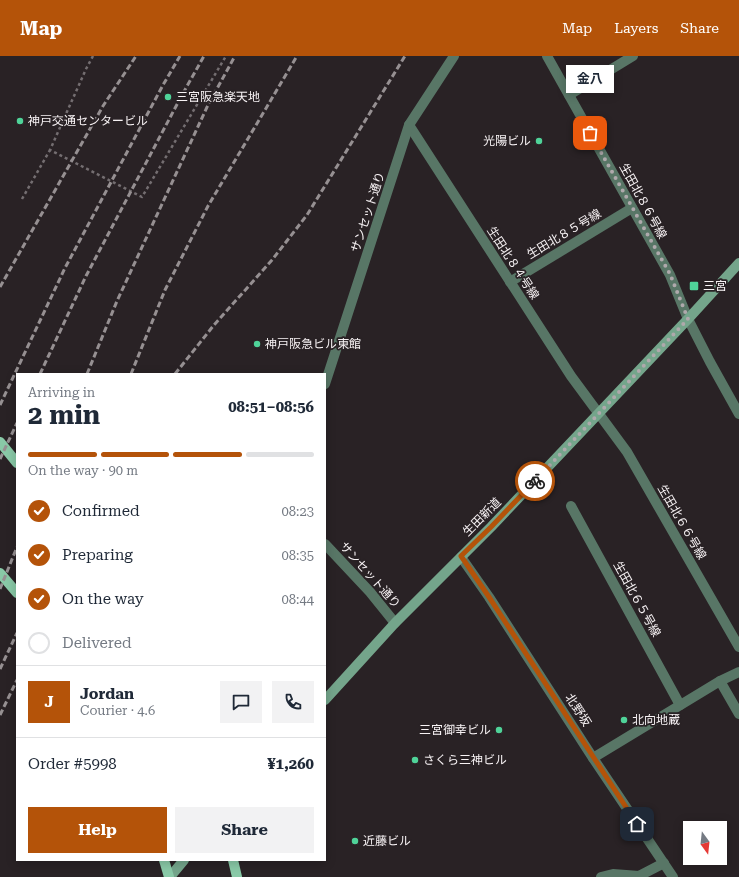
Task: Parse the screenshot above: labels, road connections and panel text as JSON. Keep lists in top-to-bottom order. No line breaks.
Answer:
{"streets":{"street":["生田北８６号線","サンセット通り","生田北８５号線","生田北８４号線","生田新道","生田北６６号線","生田北６５号線","北野坂"]},"crossings":[["生田北８６号線","生田北８５号線"],["生田北８６号線","生田新道"],["サンセット通り","生田北８４号線"],["サンセット通り","生田新道"],["生田北８５号線","生田北８４号線"],["生田北８４号線","生田新道"],["生田北８４号線","生田北６６号線"],["生田新道","生田北６６号線"],["生田新道","北野坂"]],"places":{"other":["三宮阪急楽天地","神戸交通センタービル","金八","光陽ビル","神戸阪急ビル東館","北向地蔵","三宮御幸ビル","さくら三神ビル","近藤ビル"],"transit":["三宮"]},"north":"bottom","page":{"header":"Map","nav":["Map","Layers","Share"],"bubble":"金八","heading":["2 min","Arriving in","08:51–08:56"],"panel":["Jordan","Courier · 4.6","Order #5998","¥1,260"],"bar":"On the way · 90 m","list":[["Confirmed","08:23"],["Preparing","08:35"],["On the way","08:44"],"Delivered"],"round":"J","buttons":["Help","Share"]}}
